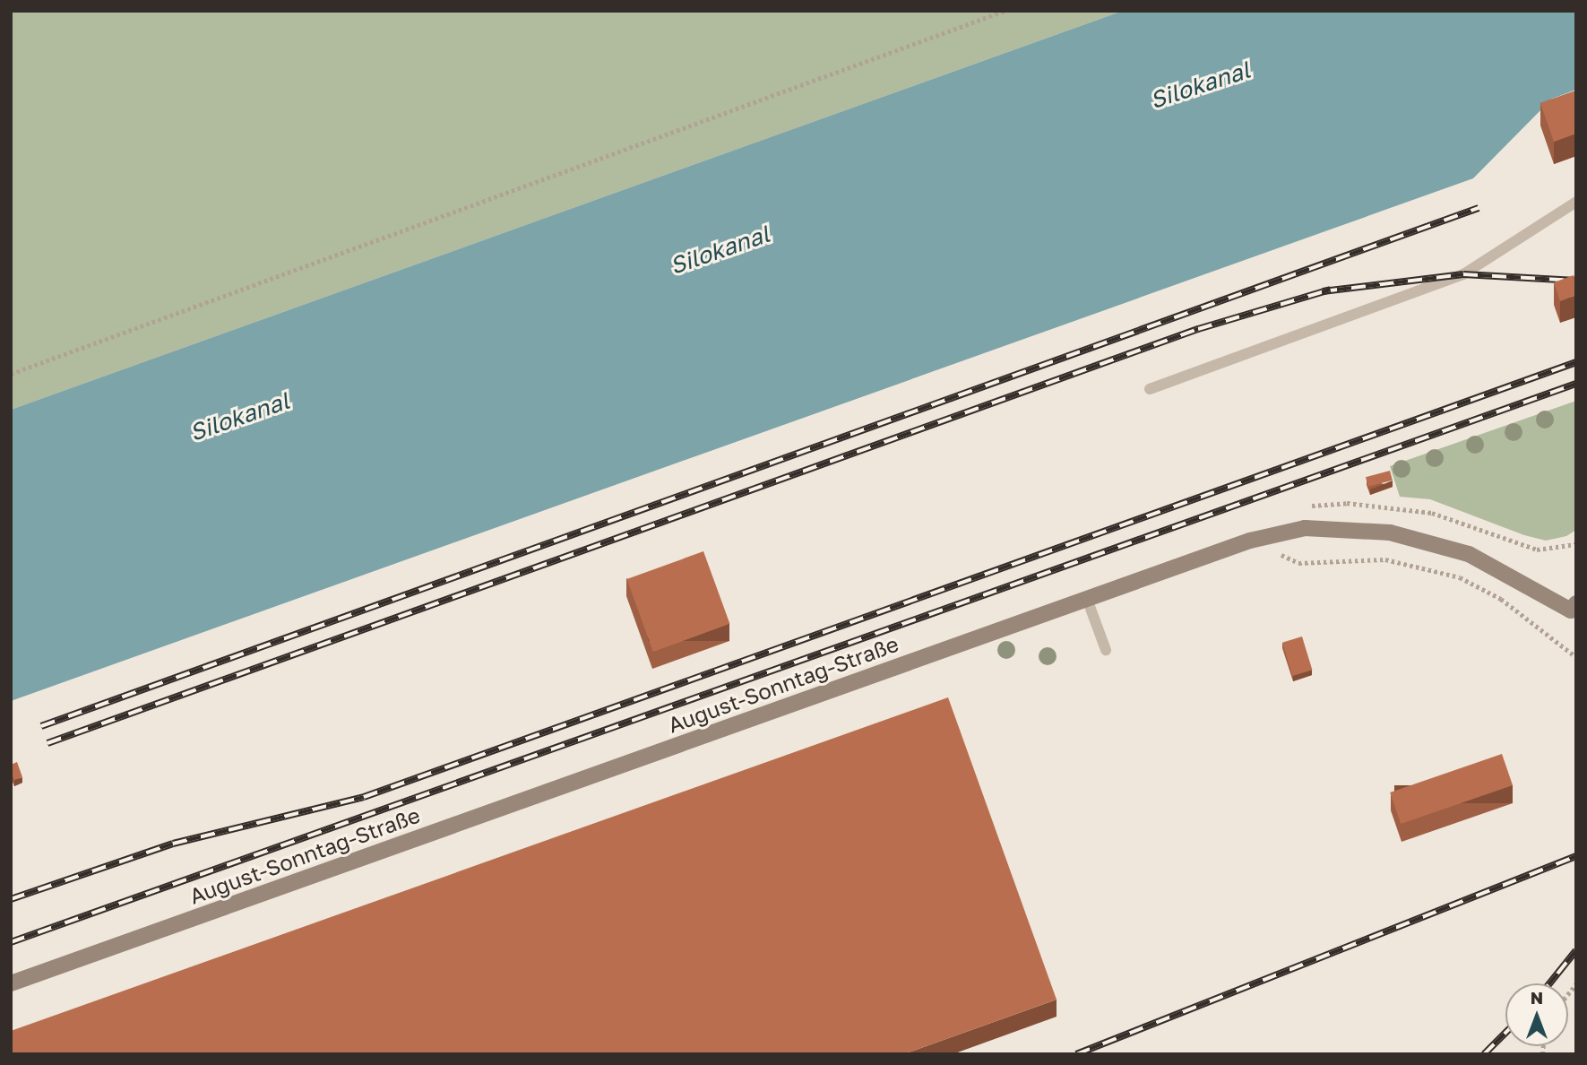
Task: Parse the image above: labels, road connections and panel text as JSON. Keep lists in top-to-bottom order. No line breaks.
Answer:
{"streets":{"street":["August-Sonntag-Straße"]},"water":["Silokanal"],"north":"top"}
